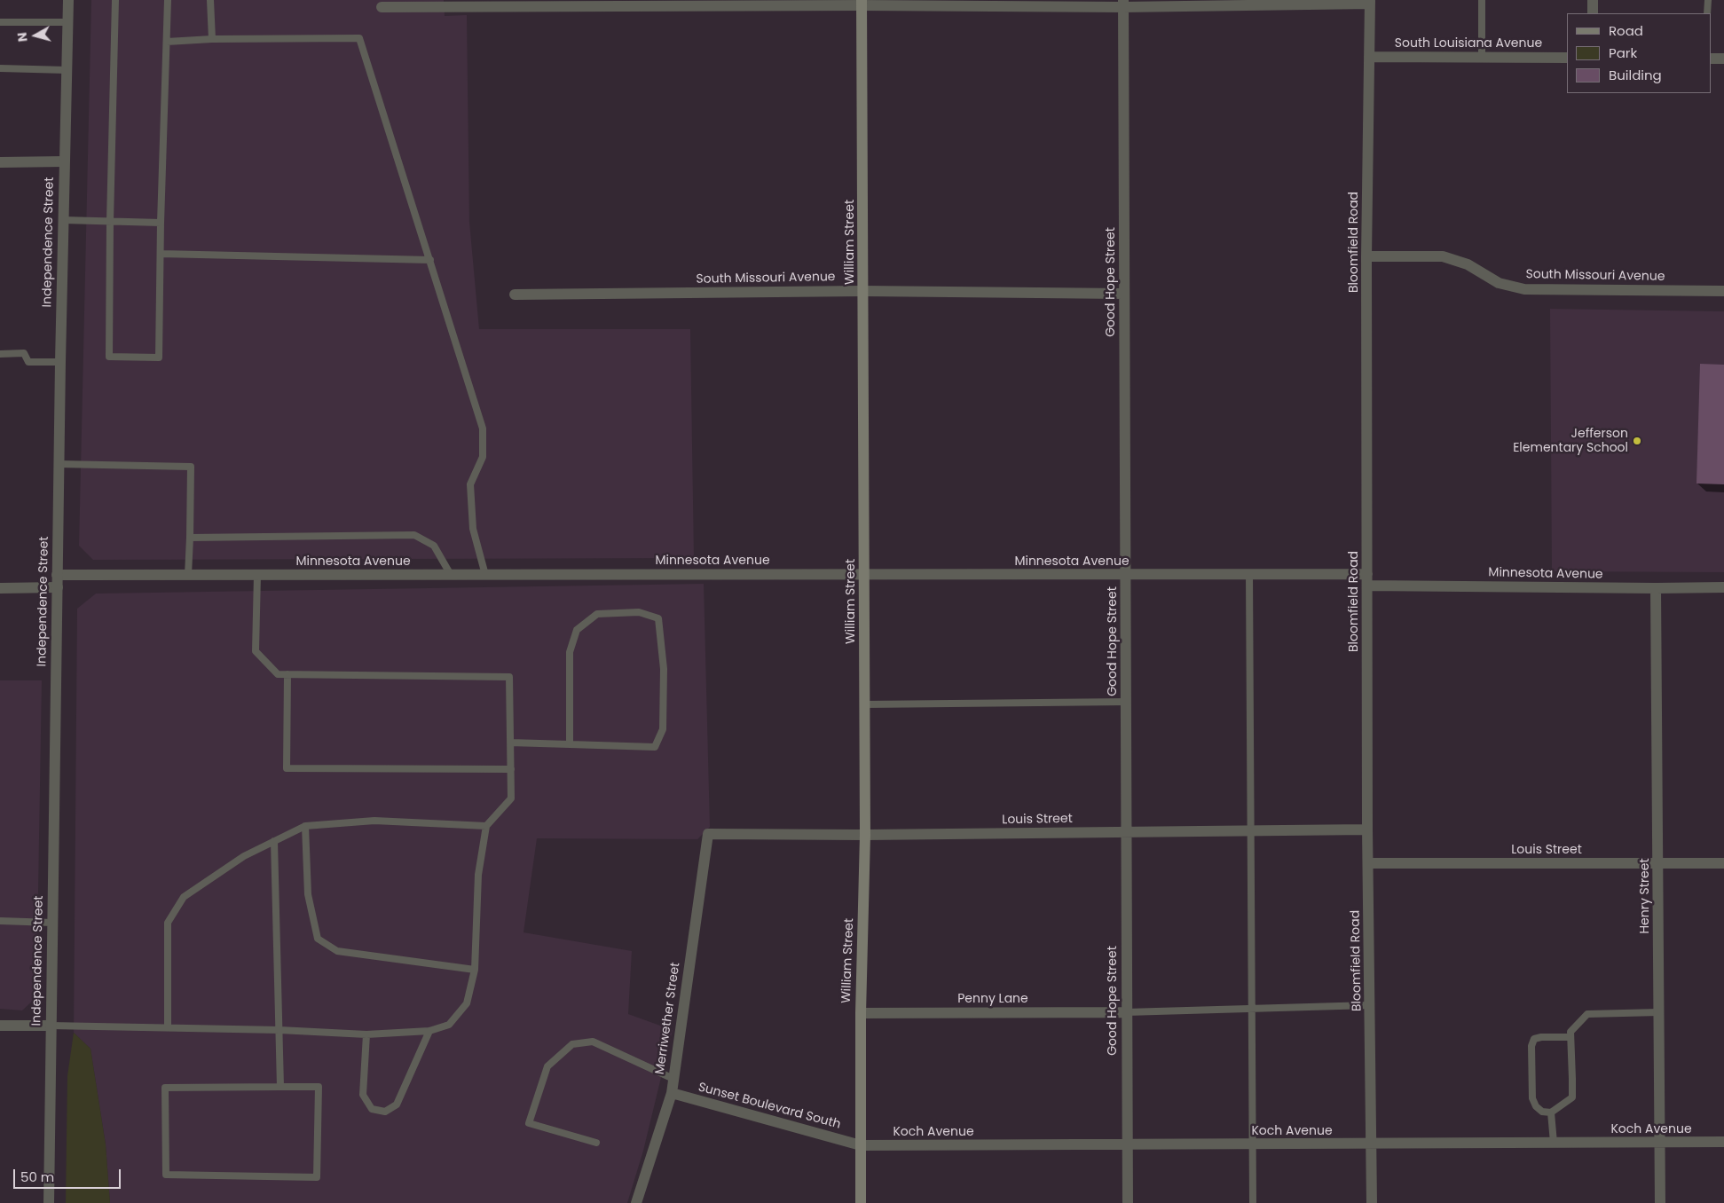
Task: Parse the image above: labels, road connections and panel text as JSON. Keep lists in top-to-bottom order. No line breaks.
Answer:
{"streets":{"main road":["William Street"],"street":["South Louisiana Avenue","Independence Street","Bloomfield Road","South Missouri Avenue","Good Hope Street","Minnesota Avenue","Louis Street","Henry Street","Penny Lane","Merriwether Street","Sunset Boulevard South","Koch Avenue"]},"crossings":[["South Louisiana Avenue","Bloomfield Road"],["Independence Street","Minnesota Avenue"],["William Street","South Missouri Avenue"],["William Street","Minnesota Avenue"],["William Street","Louis Street"],["William Street","Penny Lane"],["William Street","Sunset Boulevard South"],["William Street","Koch Avenue"],["Bloomfield Road","South Missouri Avenue"],["Bloomfield Road","Minnesota Avenue"],["Bloomfield Road","Louis Street"],["Bloomfield Road","Koch Avenue"],["South Missouri Avenue","Good Hope Street"],["Good Hope Street","Minnesota Avenue"],["Good Hope Street","Louis Street"],["Good Hope Street","Penny Lane"],["Good Hope Street","Koch Avenue"],["Minnesota Avenue","Henry Street"],["Louis Street","Henry Street"],["Louis Street","Merriwether Street"],["Henry Street","Koch Avenue"],["Merriwether Street","Sunset Boulevard South"],["Sunset Boulevard South","Koch Avenue"]],"places":["Jefferson Elementary School"],"legend":["Road","Park","Building"],"scale_bar":"50 m","north":"left"}
